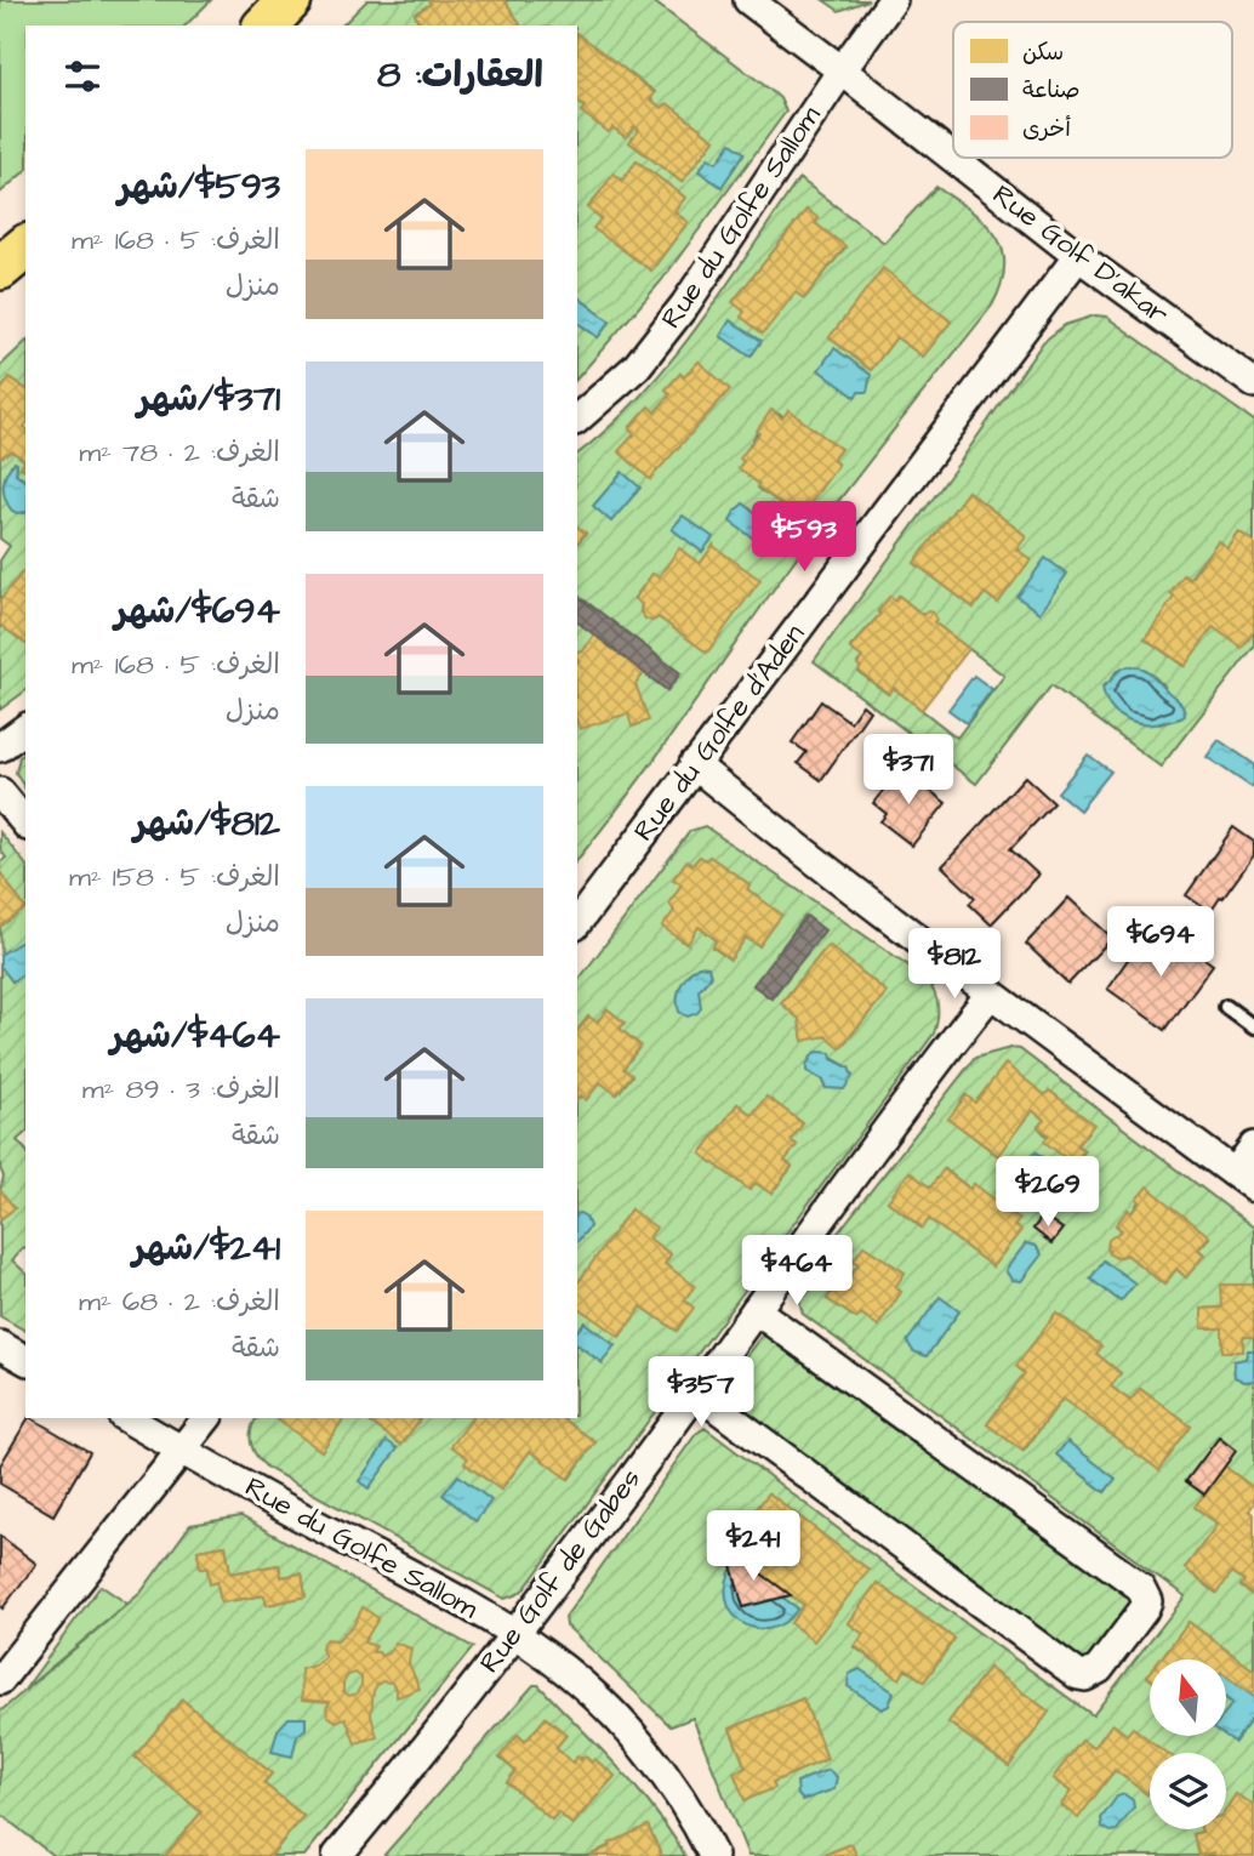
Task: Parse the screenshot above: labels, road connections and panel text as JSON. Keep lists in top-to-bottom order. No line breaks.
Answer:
{"streets":{"street":["Rue du Golfe Sallom","Rue Golf D'akar","Rue du Golfe d'Aden","Rue Golf de Gabes"]},"crossings":[["Rue du Golfe Sallom","Rue Golf D'akar"],["Rue du Golfe Sallom","Rue Golf de Gabes"],["Rue Golf D'akar","Rue du Golfe d'Aden"]],"legend":["سكن","صناعة","أخرى"],"north":"top","page":{"heading":"العقارات: 8","list":[{"name":"$593/شهر","note":"الغرف: 5 · 168 m² · منزل"},{"name":"$371/شهر","note":"الغرف: 2 · 78 m² · شقة"},{"name":"$694/شهر","note":"الغرف: 5 · 168 m² · منزل"},{"name":"$812/شهر","note":"الغرف: 5 · 158 m² · منزل"},{"name":"$464/شهر","note":"الغرف: 3 · 89 m² · شقة"},{"name":"$241/شهر","note":"الغرف: 2 · 68 m² · شقة"}],"price":["$593","$371","$694","$812","$269","$464","$357","$241"]}}
